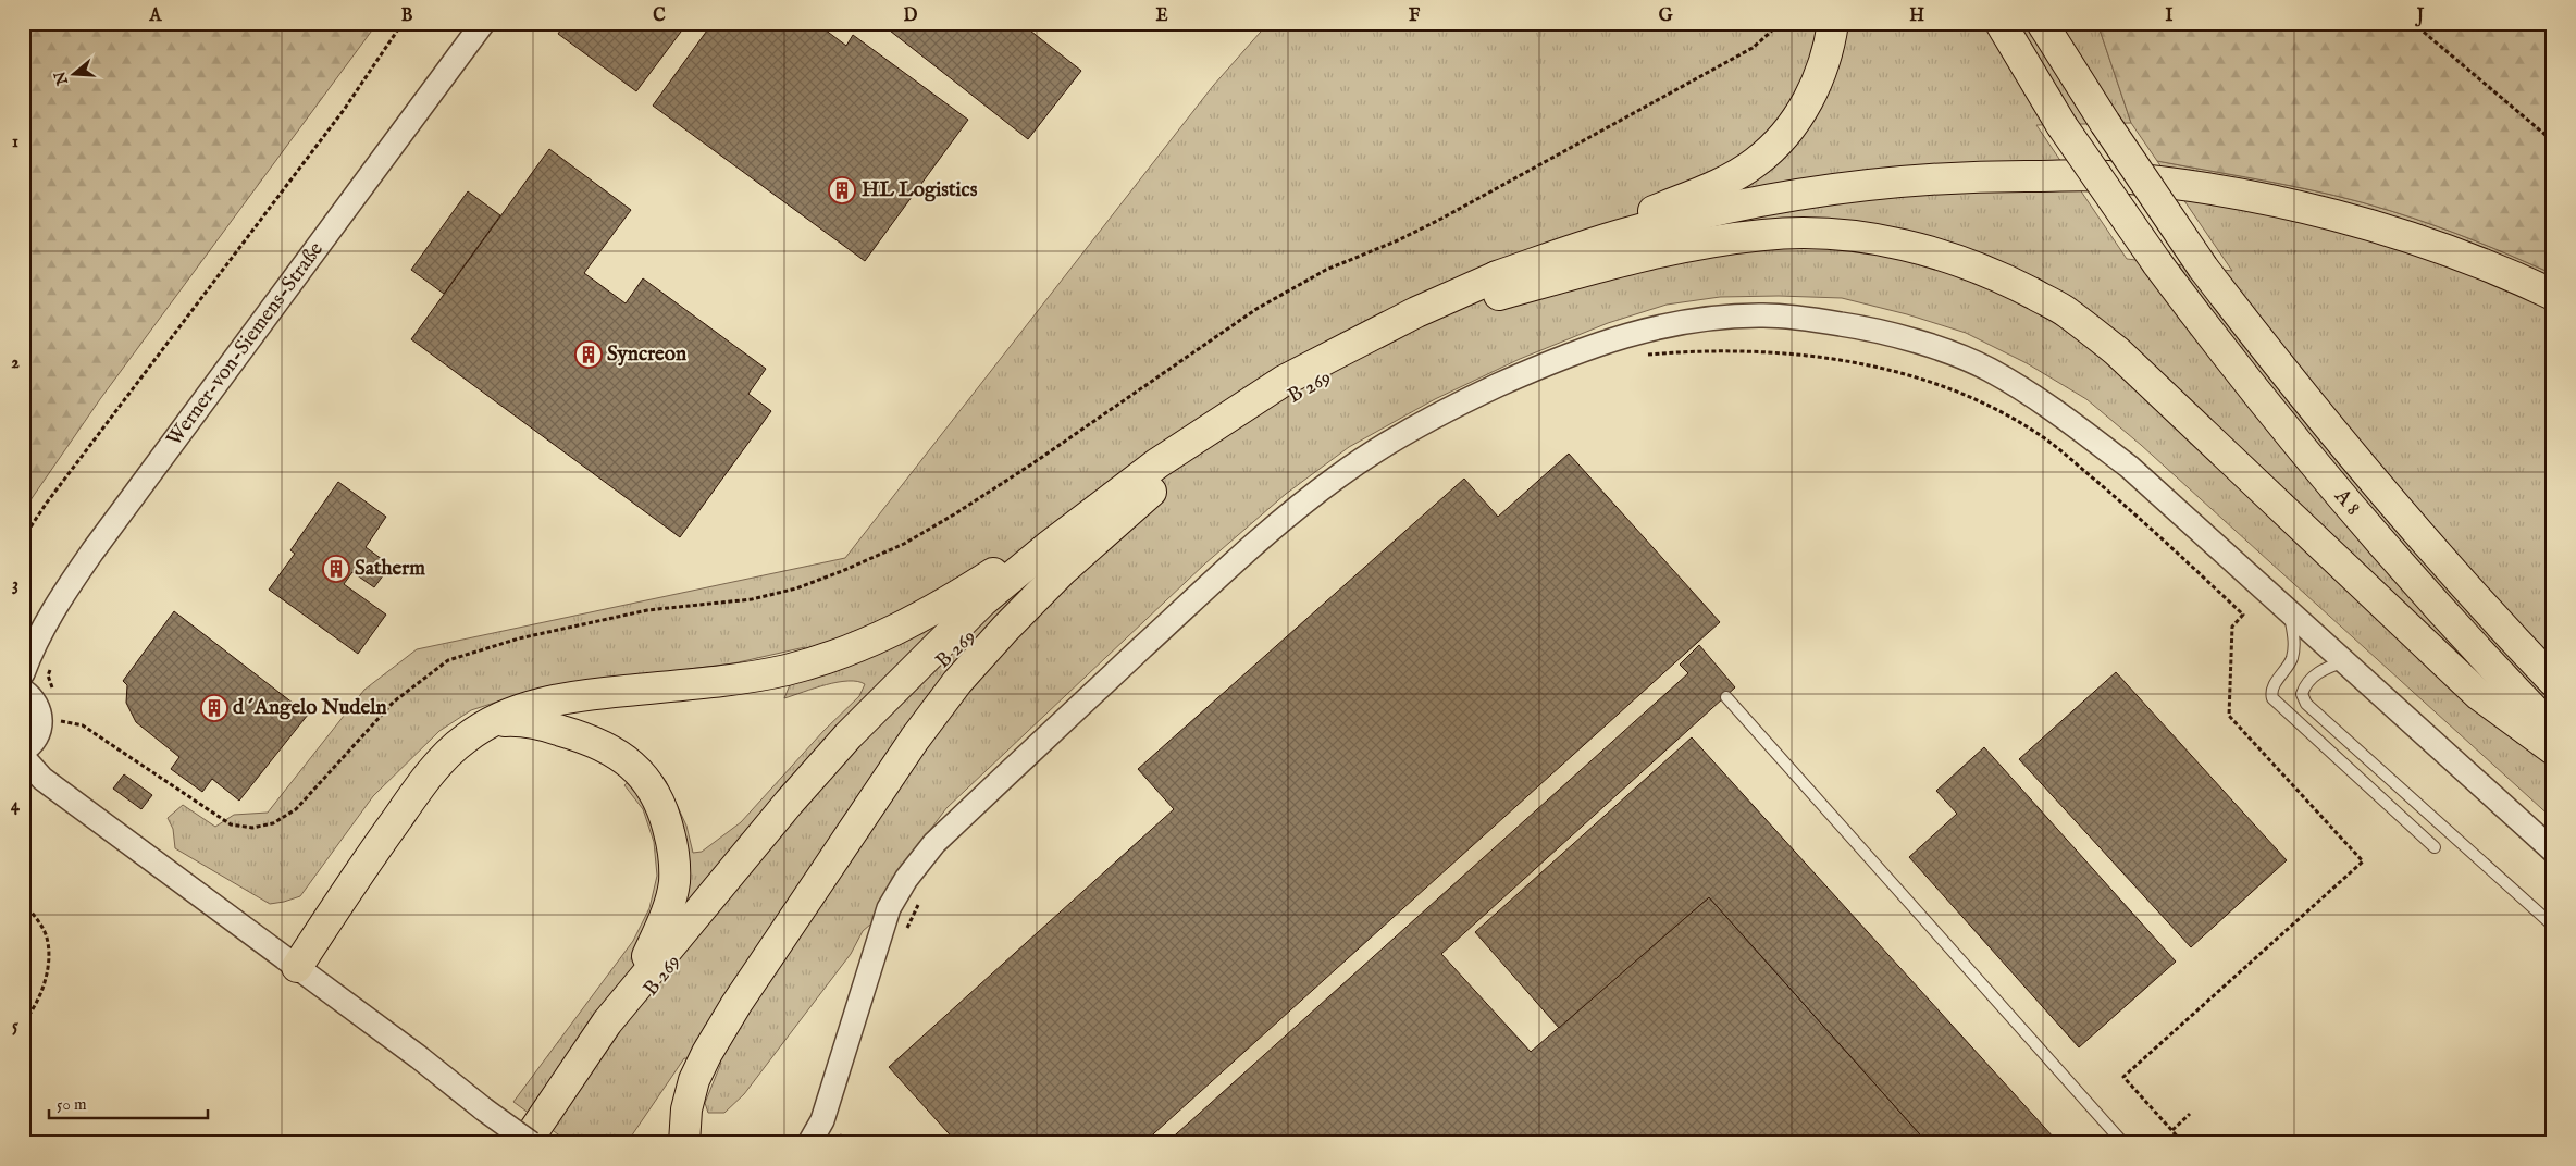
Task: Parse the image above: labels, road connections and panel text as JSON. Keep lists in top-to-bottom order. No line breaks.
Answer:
{"streets":{"main road":["B 269","A 8"],"street":["Werner-von-Siemens-Straße"]},"places":{"building":["HL Logistics","Syncreon","Satherm","d´Angelo Nudeln"]},"scale_bar":"50 m","north":"left","grid":{"columns":["A","B","C","D","E","F","G","H","I","J"],"rows":["1","2","3","4","5"]}}
